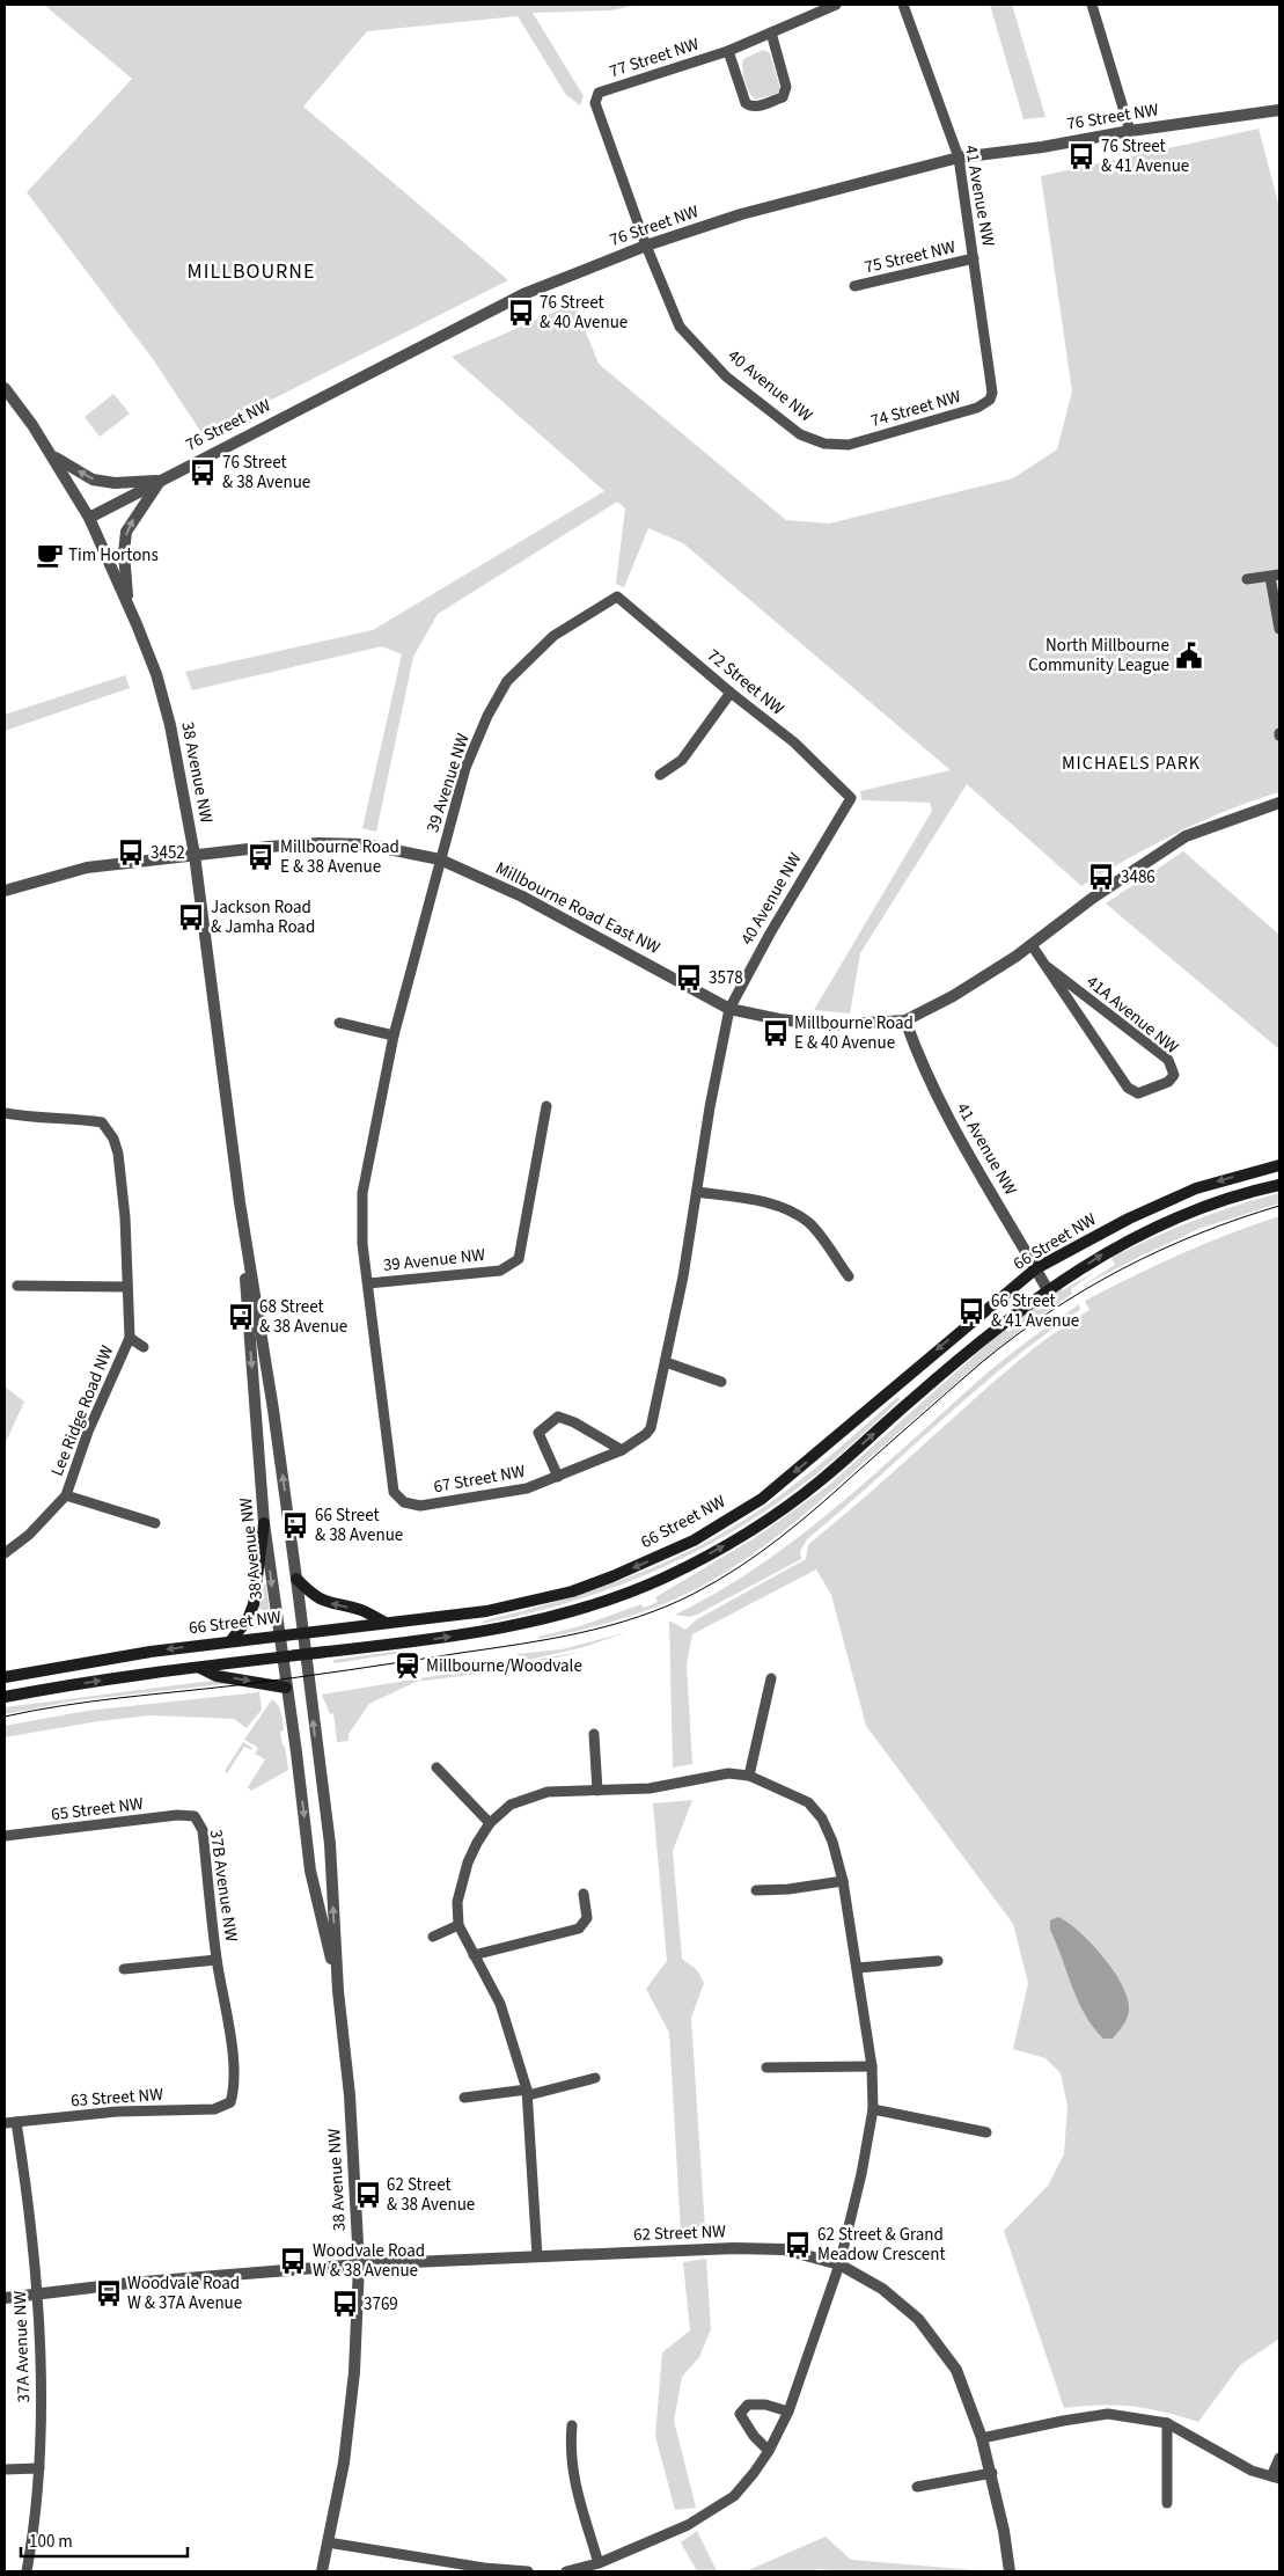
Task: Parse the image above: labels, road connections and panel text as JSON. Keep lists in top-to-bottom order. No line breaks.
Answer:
{"streets":{"main road":["66 Street NW"],"street":["77 Street NW","76 Street NW","41 Avenue NW","75 Street NW","40 Avenue NW","74 Street NW","72 Street NW","38 Avenue NW","39 Avenue NW","Millbourne Road East NW","41A Avenue NW","Lee Ridge Road NW","67 Street NW","65 Street NW","37B Avenue NW","63 Street NW","62 Street NW","37A Avenue NW"]},"crossings":[["77 Street NW","40 Avenue NW"],["76 Street NW","41 Avenue NW"],["76 Street NW","40 Avenue NW"],["76 Street NW","38 Avenue NW"],["41 Avenue NW","75 Street NW"],["41 Avenue NW","74 Street NW"],["41 Avenue NW","Millbourne Road East NW"],["41 Avenue NW","66 Street NW"],["40 Avenue NW","74 Street NW"],["40 Avenue NW","72 Street NW"],["40 Avenue NW","Millbourne Road East NW"],["40 Avenue NW","67 Street NW"],["72 Street NW","39 Avenue NW"],["38 Avenue NW","Millbourne Road East NW"],["38 Avenue NW","66 Street NW"],["38 Avenue NW","62 Street NW"],["39 Avenue NW","Millbourne Road East NW"],["39 Avenue NW","67 Street NW"],["Millbourne Road East NW","41A Avenue NW"],["65 Street NW","37B Avenue NW"],["37B Avenue NW","63 Street NW"],["63 Street NW","37A Avenue NW"],["62 Street NW","37A Avenue NW"]],"districts":["MILLBOURNE","MICHAELS PARK"],"places":{"bus stop":["76 Street & 41 Avenue","76 Street & 40 Avenue","76 Street & 38 Avenue","3452","Millbourne Road E & 38 Avenue","3486","Jackson Road & Jamha Road","3578","Millbourne Road E & 40 Avenue","66 Street & 41 Avenue","68 Street & 38 Avenue","66 Street & 38 Avenue","62 Street & 38 Avenue","62 Street & Grand Meadow Crescent","Woodvale Road W & 38 Avenue","Woodvale Road W & 37A Avenue","3769"],"cafe":["Tim Hortons"],"public building":["North Millbourne Community League"],"station":["Millbourne/Woodvale"]},"scale_bar":"100 m"}
